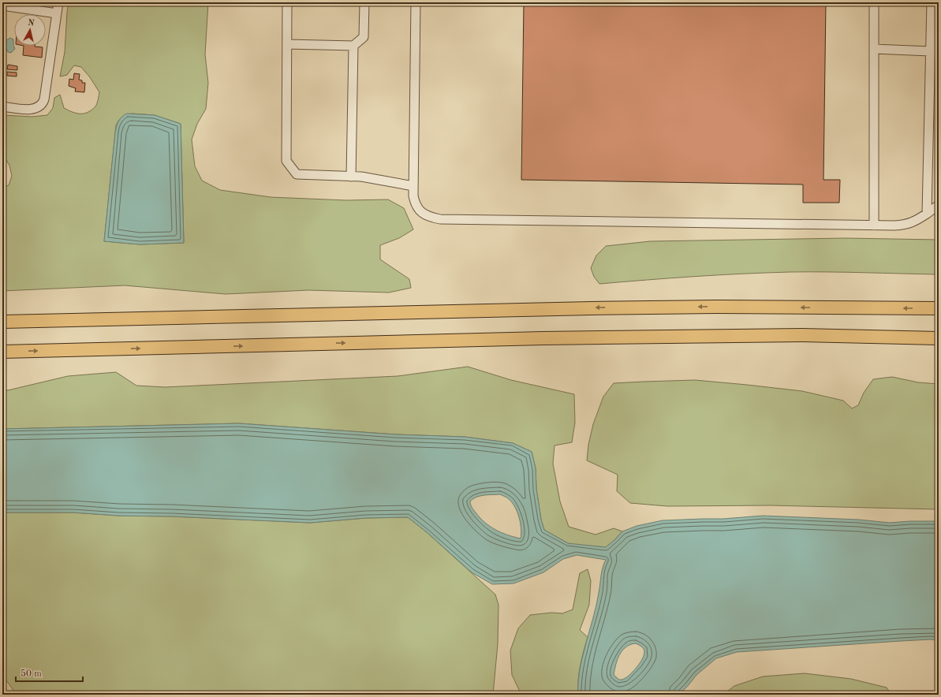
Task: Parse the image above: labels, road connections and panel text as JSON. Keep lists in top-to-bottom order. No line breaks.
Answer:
{"scale_bar":"50 m","north":"top"}
